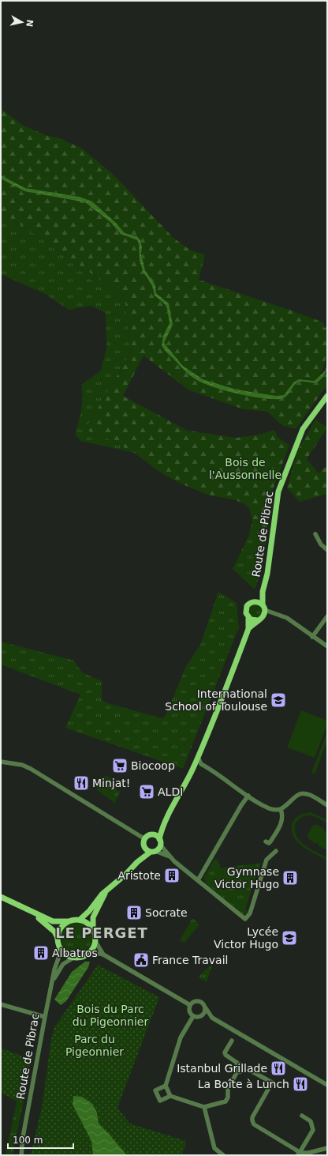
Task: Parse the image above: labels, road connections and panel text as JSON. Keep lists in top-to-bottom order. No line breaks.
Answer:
{"streets":{"main road":["Route de Pibrac"]},"districts":["LE PERGET"],"parks":["Bois de l'Aussonnelle","Bois du Parc du Pigeonnier","Parc du Pigeonnier"],"places":{"school or university":["International School of Toulouse","Lycée Victor Hugo"],"supermarket":["Biocoop","ALDI"],"restaurant":["Minjat!","Istanbul Grillade","La Boîte à Lunch"],"building":["Aristote","Gymnase Victor Hugo","Socrate","Albatros"],"public building":["France Travail"]},"scale_bar":"100 m","north":"right"}
